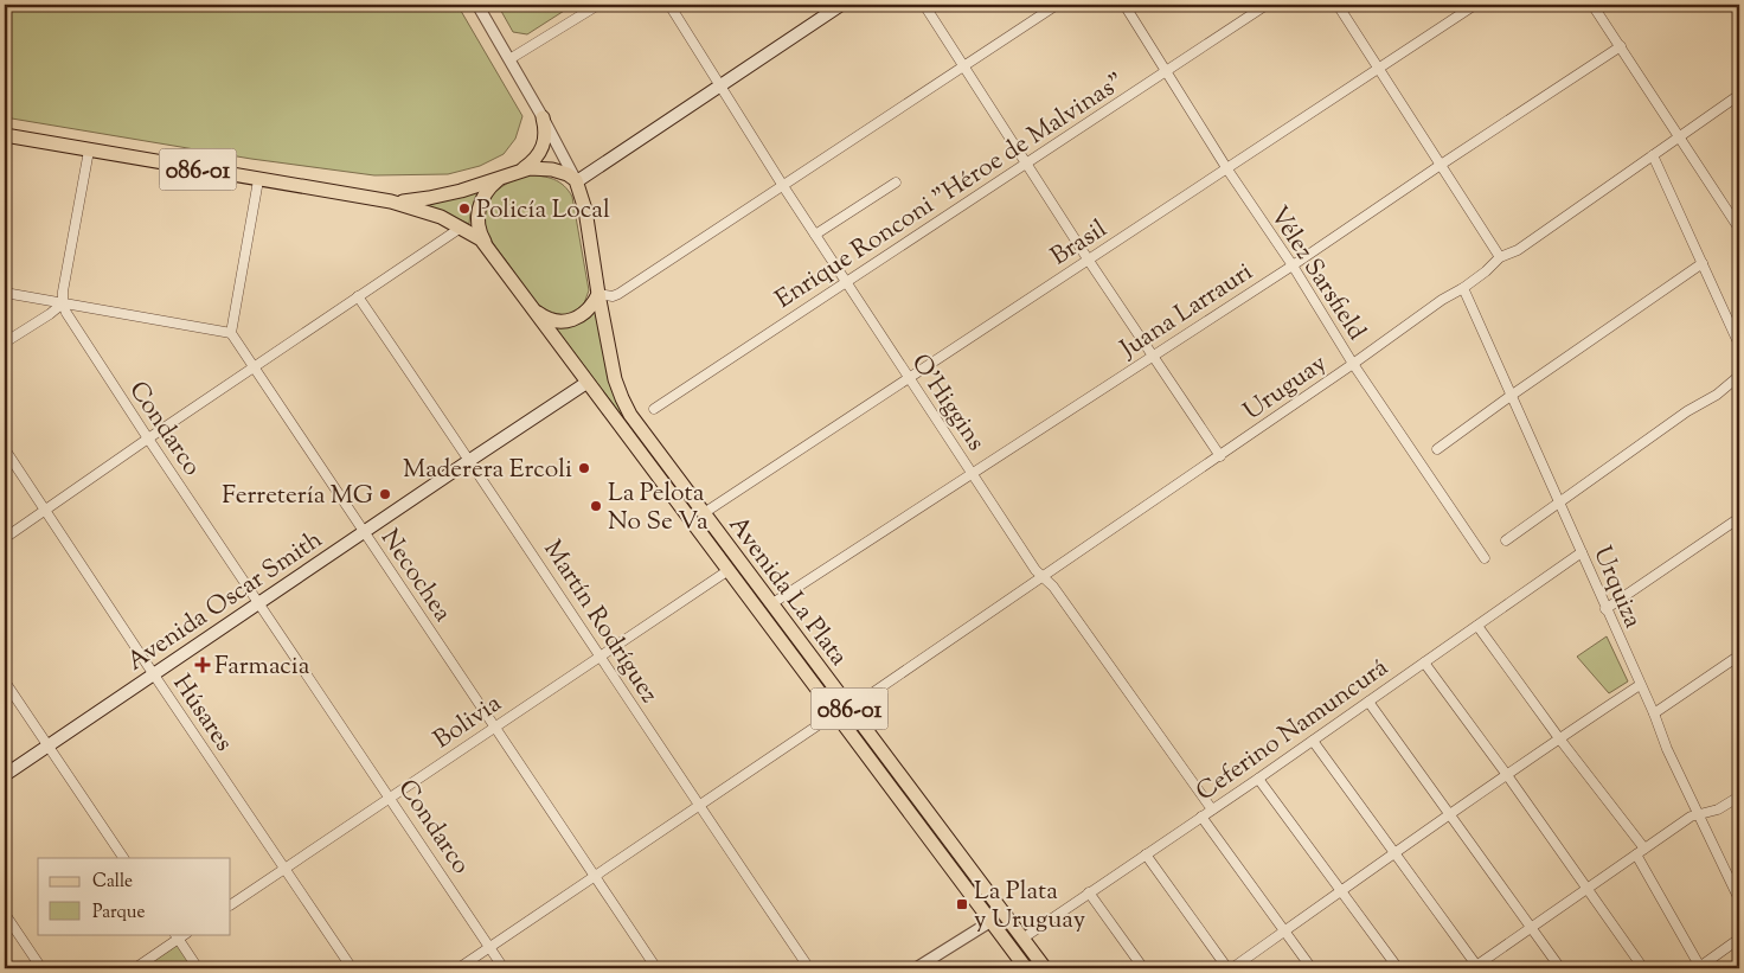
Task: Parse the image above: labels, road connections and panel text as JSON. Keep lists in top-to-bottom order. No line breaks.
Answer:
{"streets":{"main road":["086-01","Avenida La Plata","Avenida Oscar Smith"],"street":["Enrique Ronconi \"Héroe de Malvinas\"","Brasil","Vélez Sarsfield","Juana Larrauri","Uruguay","O'Higgins","Condarco","Necochea","Urquiza","Martín Rodríguez","Húsares","Bolivia","Ceferino Namuncurá"]},"crossings":[["Enrique Ronconi \"Héroe de Malvinas\"","Vélez Sarsfield"],["Enrique Ronconi \"Héroe de Malvinas\"","O'Higgins"],["Brasil","Vélez Sarsfield"],["Brasil","O'Higgins"],["Brasil","Avenida La Plata"],["Vélez Sarsfield","Juana Larrauri"],["Vélez Sarsfield","Uruguay"],["Juana Larrauri","O'Higgins"],["Juana Larrauri","Avenida La Plata"],["Uruguay","O'Higgins"],["Uruguay","Urquiza"],["Uruguay","Avenida La Plata"],["O'Higgins","Ceferino Namuncurá"],["Condarco","Avenida Oscar Smith"],["Condarco","Bolivia"],["Necochea","Avenida Oscar Smith"],["Necochea","Bolivia"],["Urquiza","Ceferino Namuncurá"],["Avenida La Plata","Avenida Oscar Smith"],["Avenida La Plata","Bolivia"],["Avenida La Plata","Ceferino Namuncurá"],["Avenida Oscar Smith","Martín Rodríguez"],["Avenida Oscar Smith","Húsares"],["Martín Rodríguez","Bolivia"],["Húsares","Bolivia"]],"places":{"other":["Policía Local","Maderera Ercoli","Ferretería MG","La Pelota No Se Va"],"health":["Farmacia"],"transit":["La Plata y Uruguay"]},"legend":["Calle","Parque"]}
